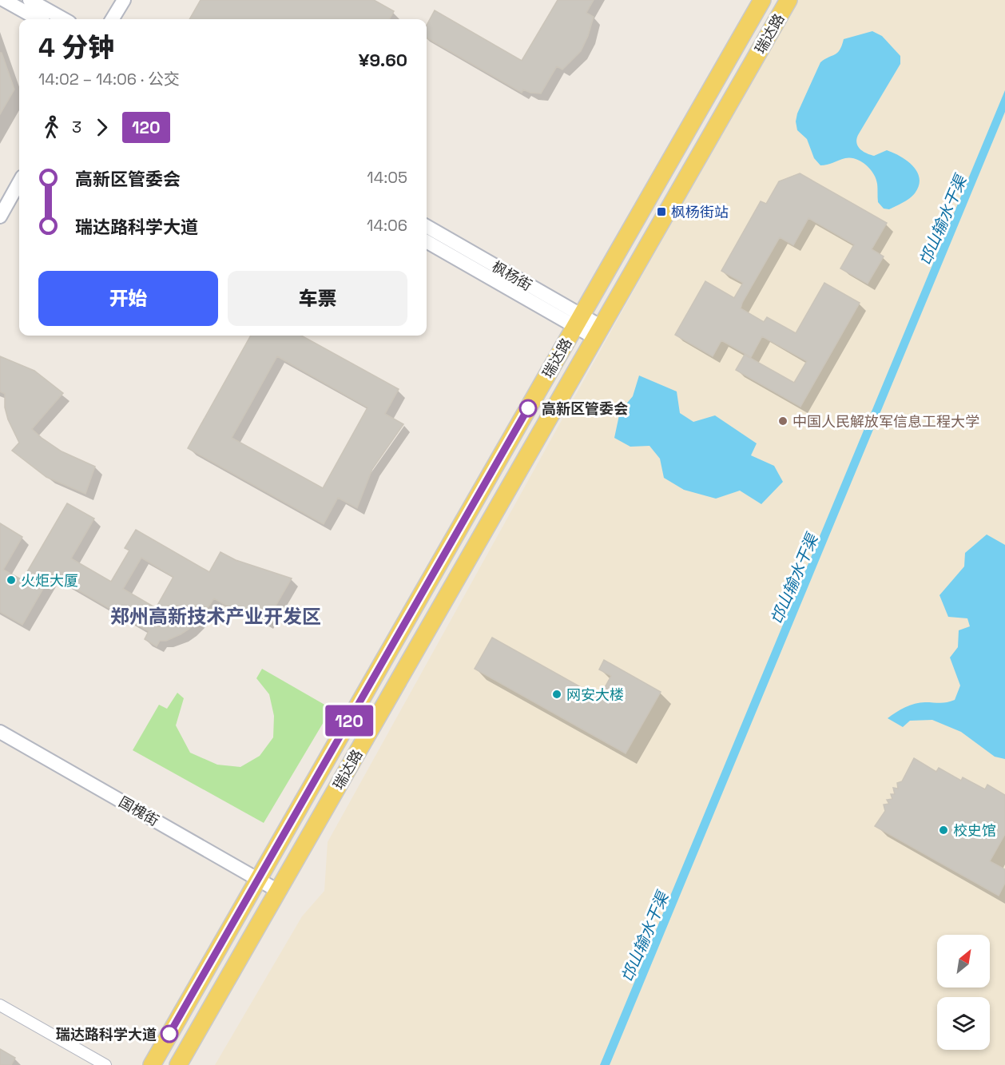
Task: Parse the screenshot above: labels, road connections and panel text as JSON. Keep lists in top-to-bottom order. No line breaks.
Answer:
{"streets":{"main road":["瑞达路"],"street":["枫杨街","国槐街"]},"crossings":[["瑞达路","枫杨街"],["瑞达路","国槐街"]],"districts":["郑州高新技术产业开发区"],"water":["邙山输水干渠"],"places":{"transit":["枫杨街站"],"other":["高新区管委会","中国人民解放军信息工程大学","火炬大厦","网安大楼","校史馆","瑞达路科学大道"]},"lines":["bus line 120"],"north":"top right","page":{"on_map":"120","heading":["4 分钟","14:02 – 14:06 · 公交","¥9.60"],"legs":["3","120"],"list":[{"name":"高新区管委会","value":"14:05"},{"name":"瑞达路科学大道","value":"14:06"}],"buttons":["开始","车票"]}}
